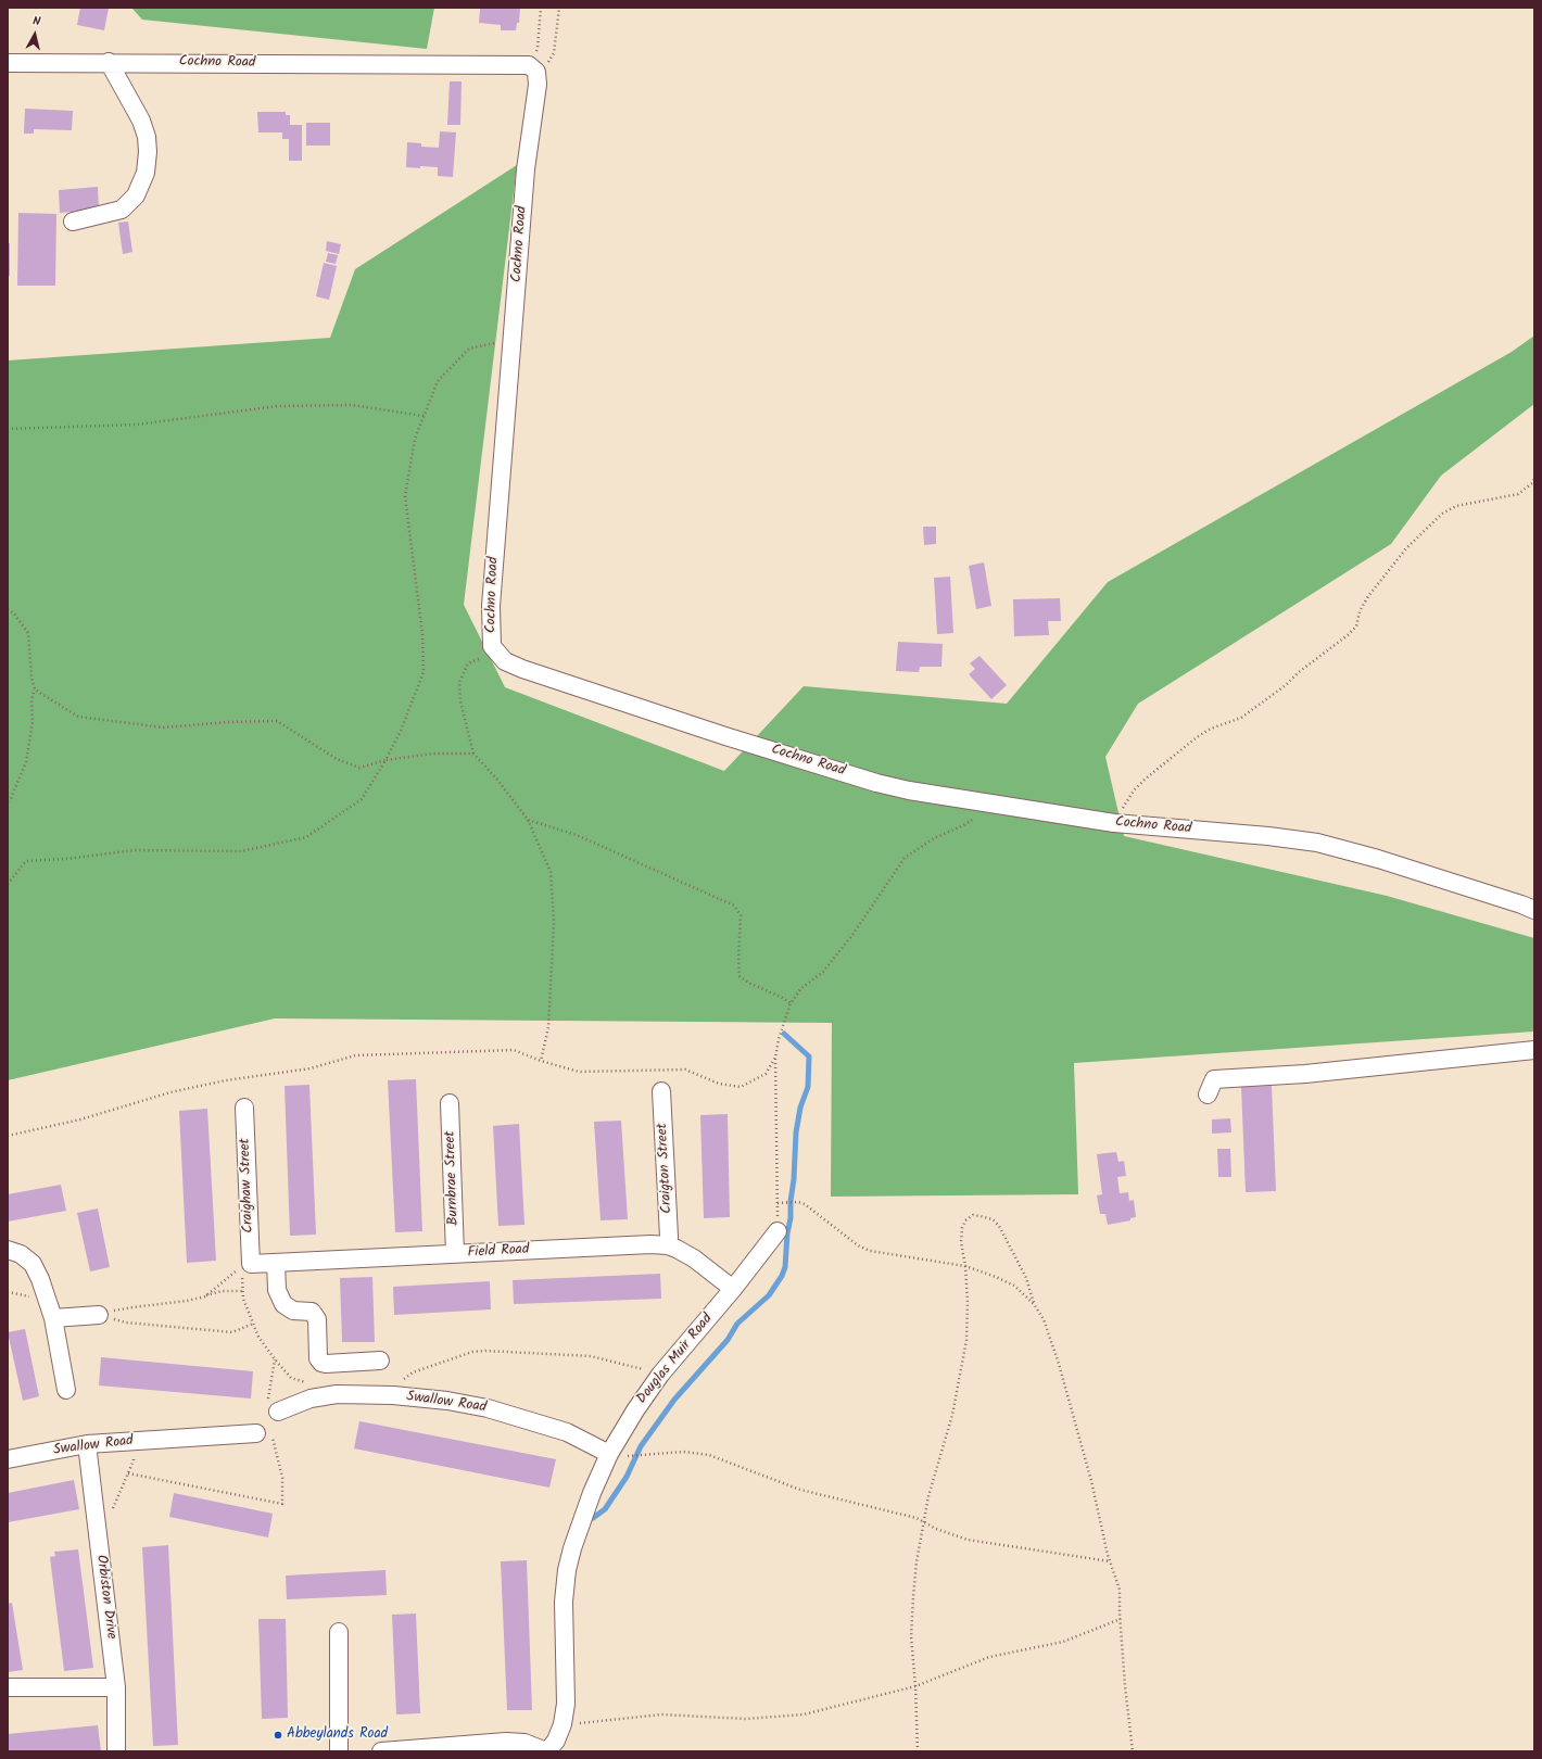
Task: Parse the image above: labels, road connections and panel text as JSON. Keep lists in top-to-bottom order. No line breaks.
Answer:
{"streets":{"street":["Cochno Road","Craigton Street","Burnbrae Street","Craighaw Street","Field Road","Douglas Muir Road","Swallow Road","Orbiston Drive"]},"crossings":[["Craigton Street","Field Road"],["Burnbrae Street","Field Road"],["Craighaw Street","Field Road"],["Field Road","Douglas Muir Road"],["Douglas Muir Road","Swallow Road"],["Swallow Road","Orbiston Drive"]],"places":["Abbeylands Road"],"north":"top"}
